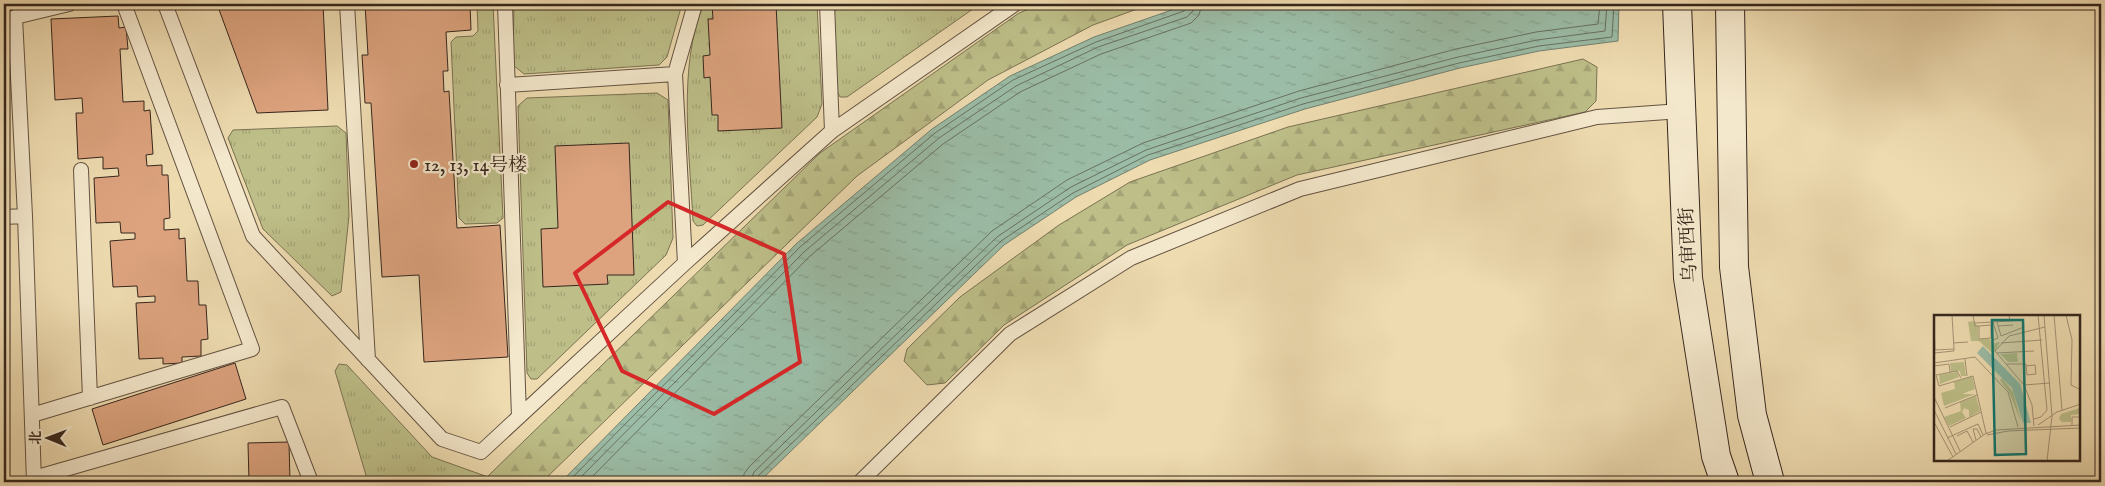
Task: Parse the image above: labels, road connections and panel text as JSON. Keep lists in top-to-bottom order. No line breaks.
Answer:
{"streets":{"main road":["乌审西街"]},"places":["12, 13, 14号楼"],"north":"left"}
